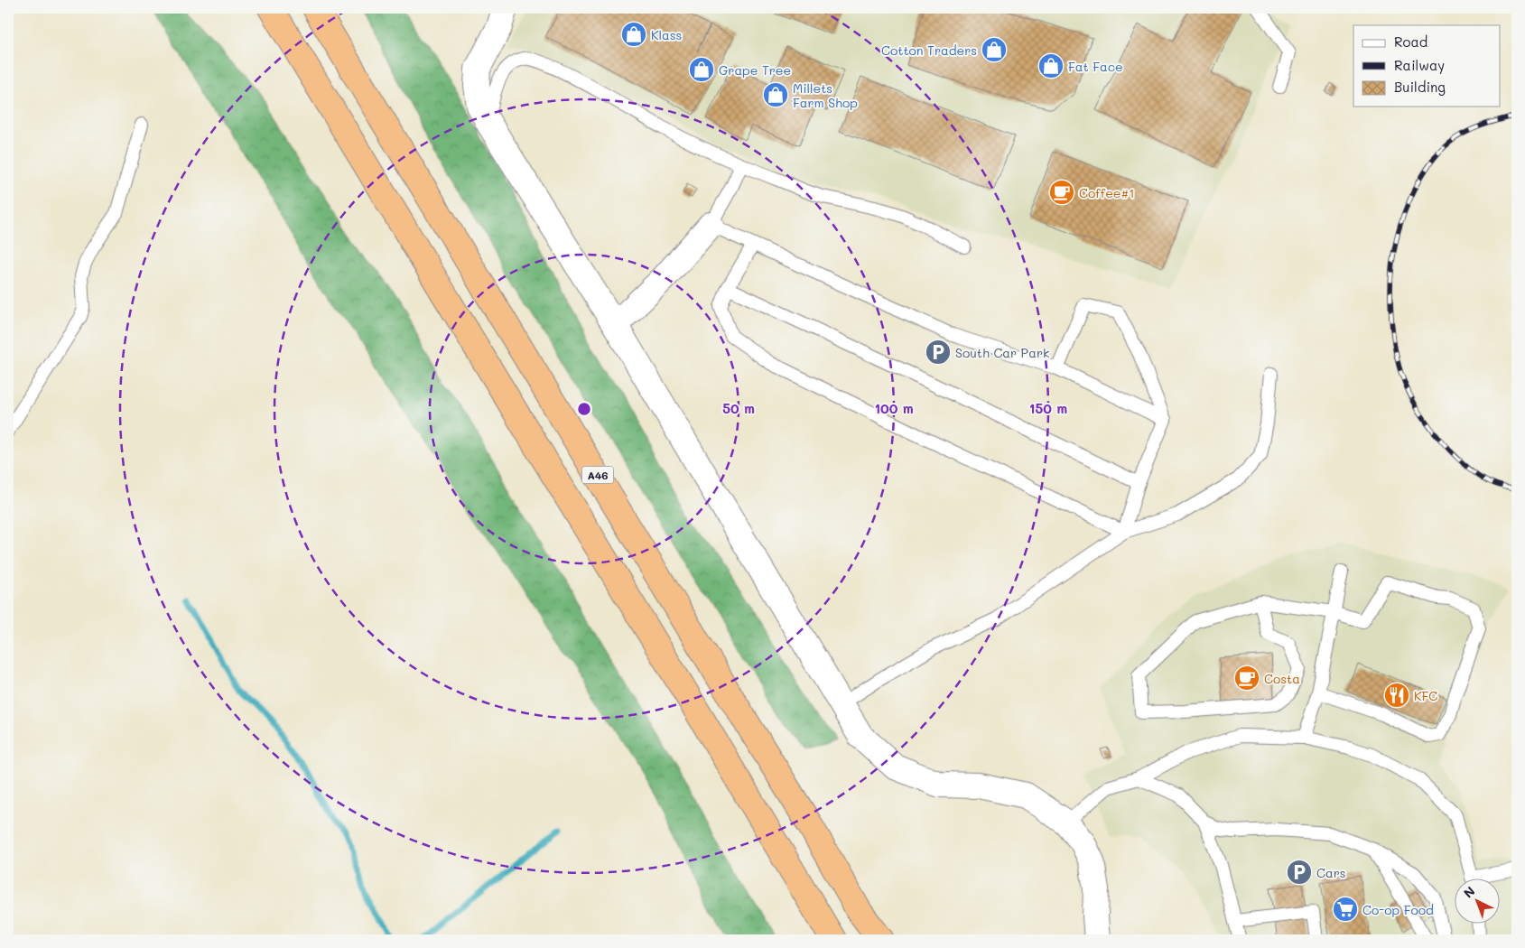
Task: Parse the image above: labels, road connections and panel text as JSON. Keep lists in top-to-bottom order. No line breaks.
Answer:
{"streets":{"highway":["A46"]},"places":{"shop":["Klass","Cotton Traders","Fat Face","Grape Tree","Millets Farm Shop"],"cafe":["Coffee#1","Costa"],"parking":["South Car Park","Cars"],"restaurant":["KFC"],"supermarket":["Co-op Food"]},"legend":["Road","Railway","Building"],"north":"top left","rings":["50 m","100 m","150 m"]}
